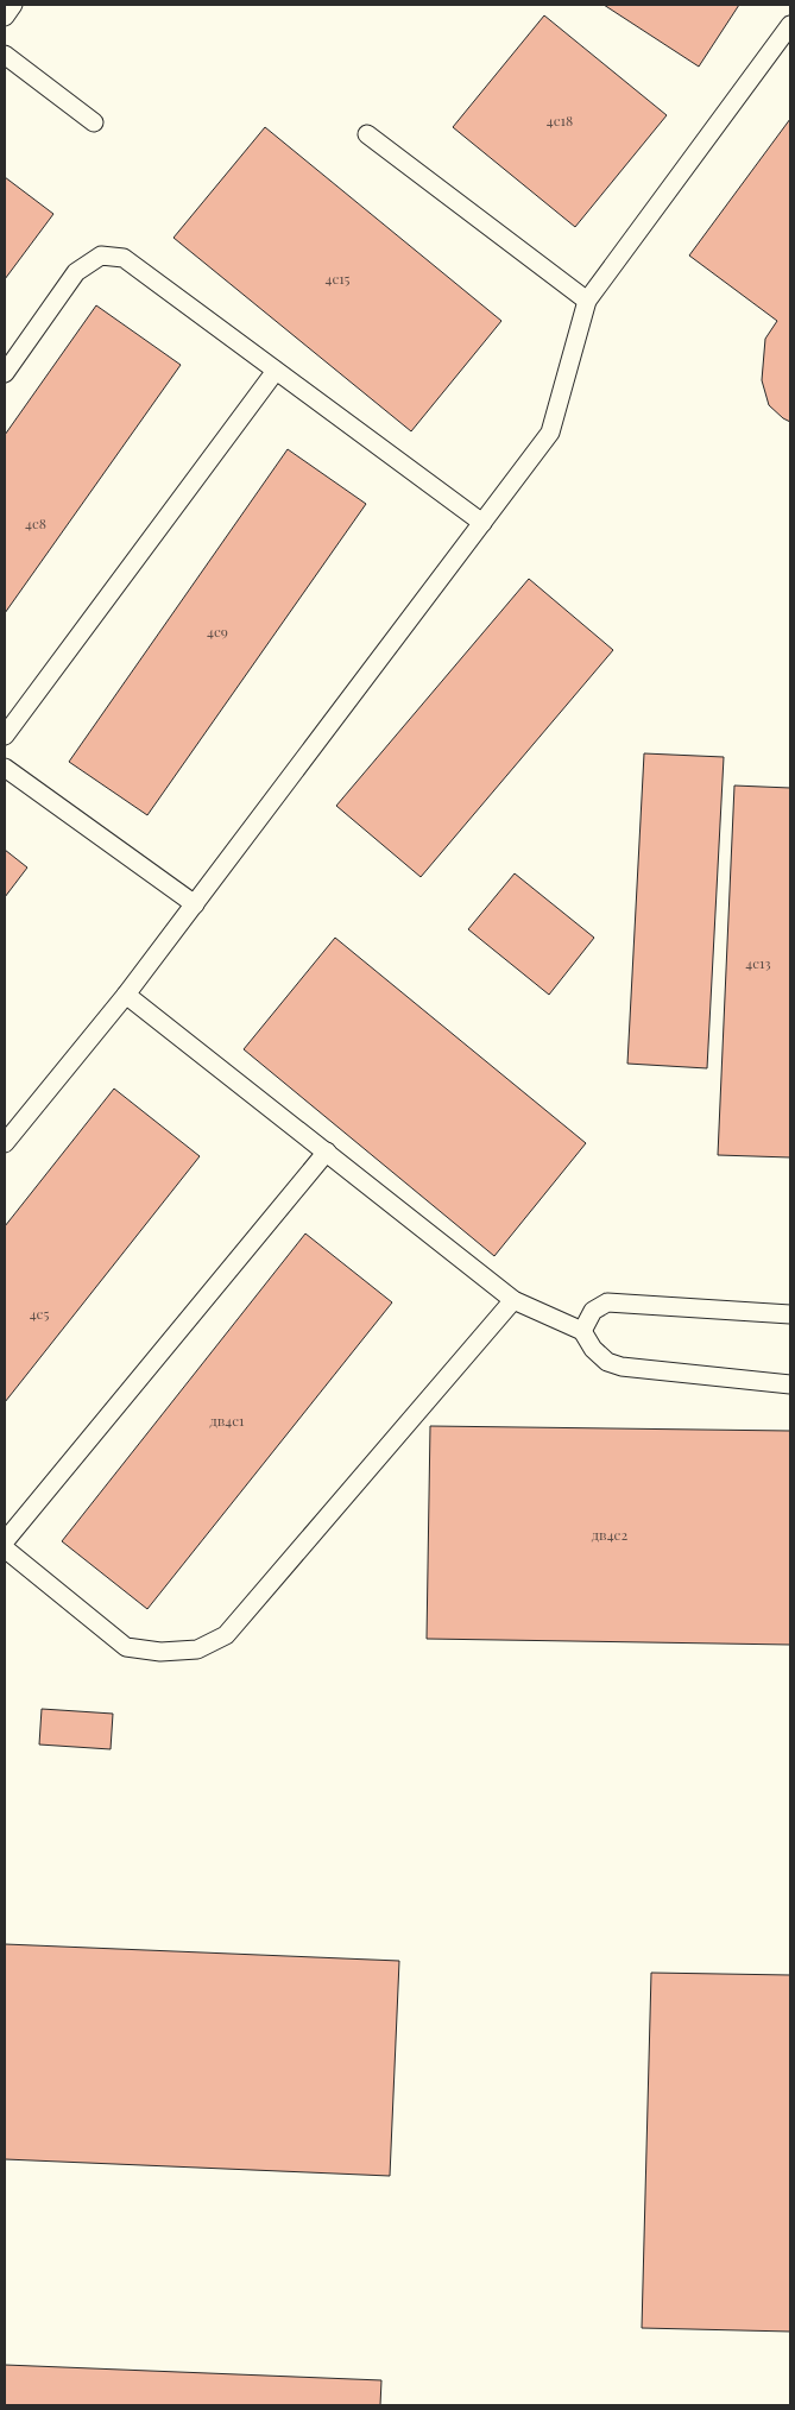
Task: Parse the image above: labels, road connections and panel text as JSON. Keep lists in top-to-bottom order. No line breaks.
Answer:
{"house_numbers":["4с18","4с15","4с8","4с9","4с13","4с5","дв4с1","дв4с2"]}
